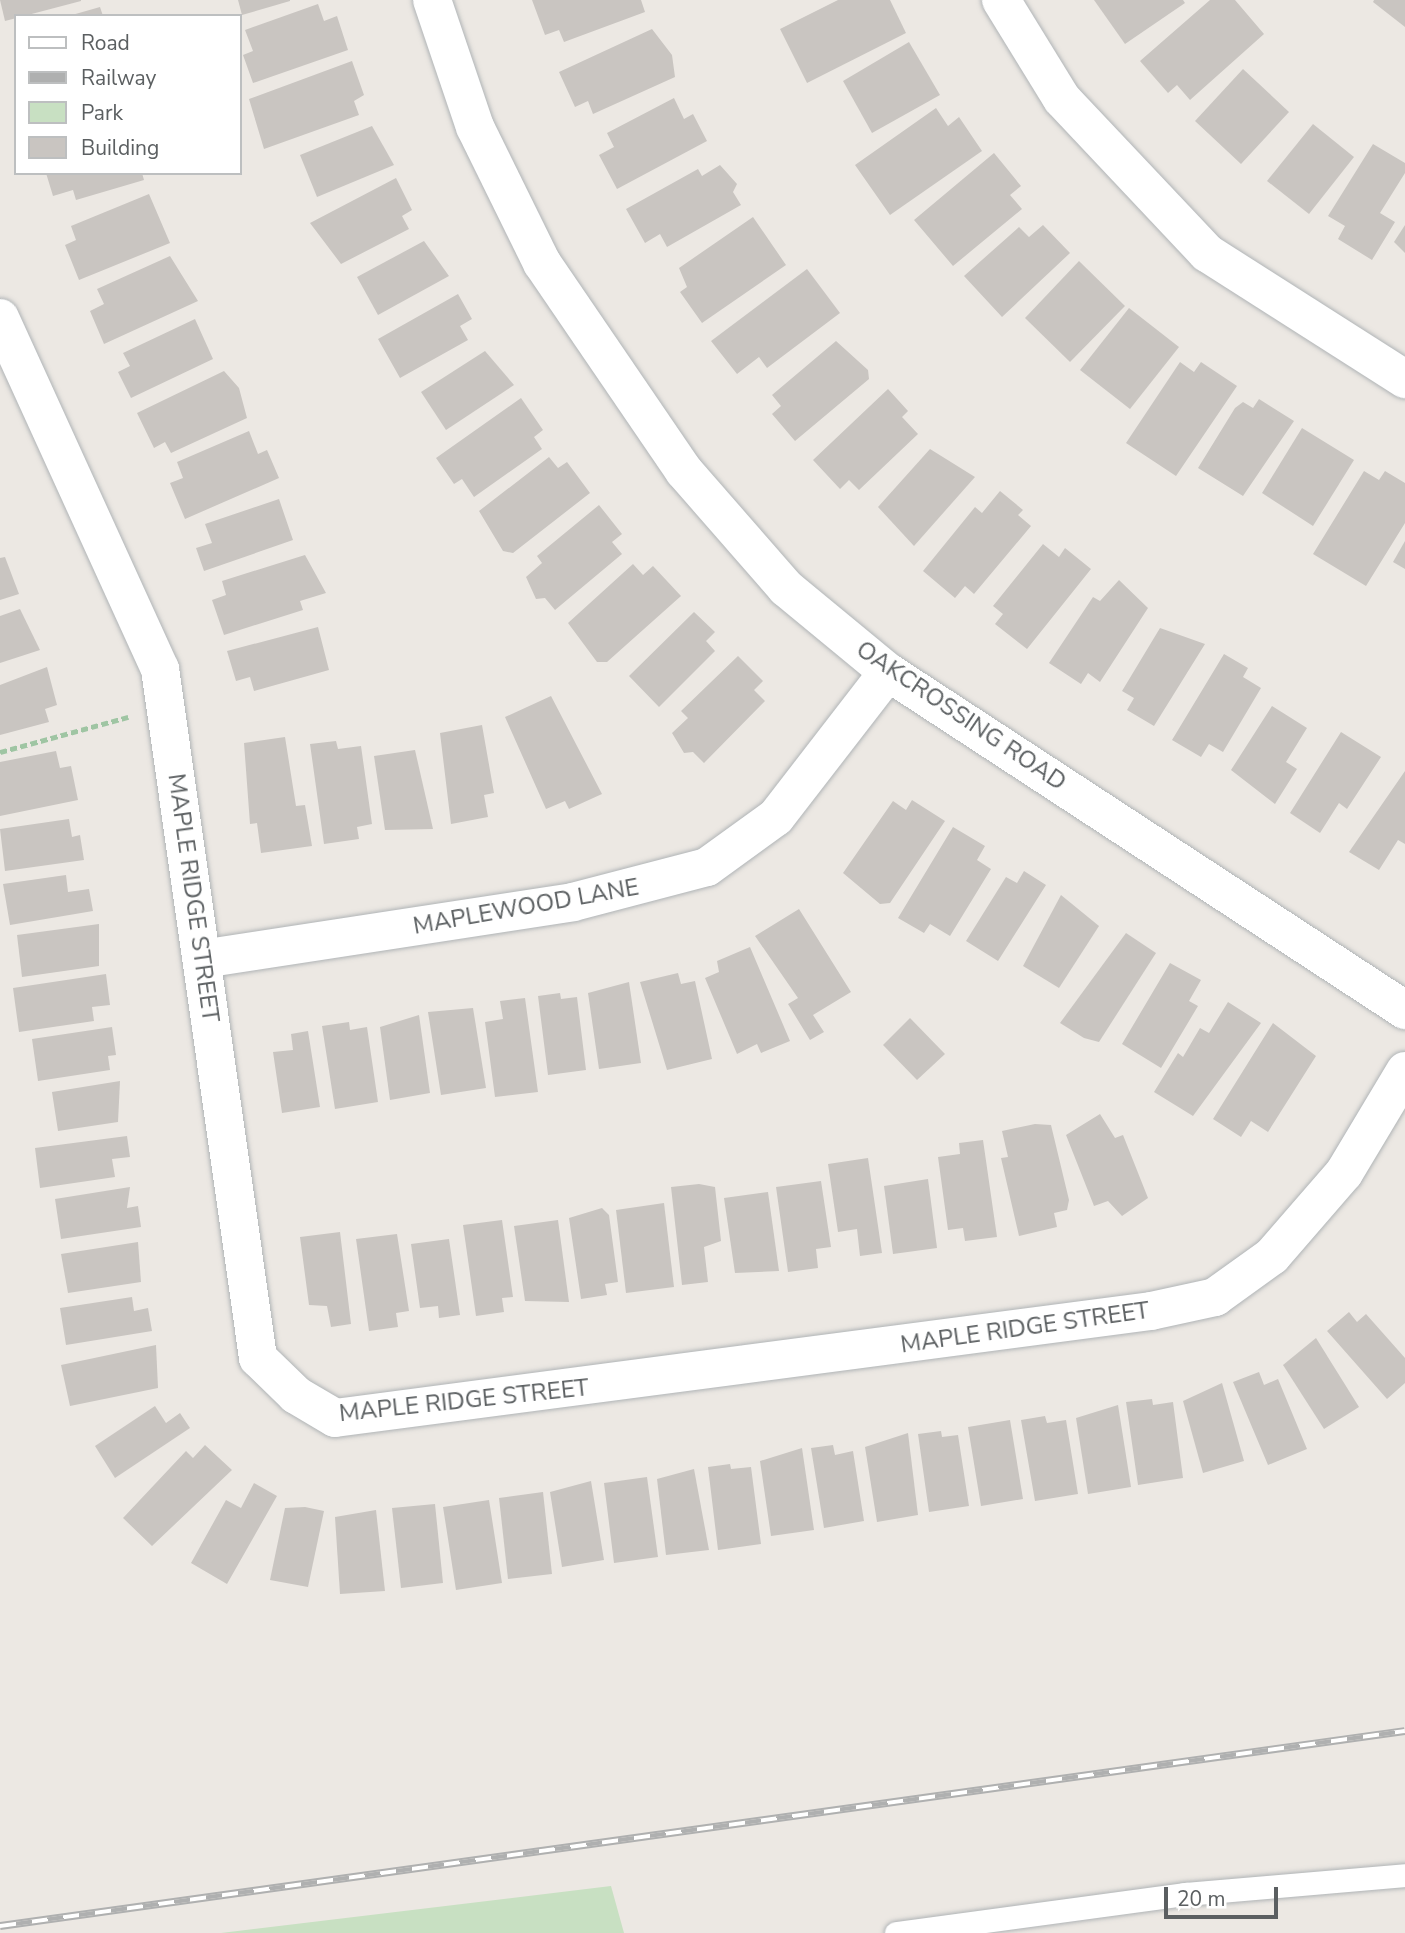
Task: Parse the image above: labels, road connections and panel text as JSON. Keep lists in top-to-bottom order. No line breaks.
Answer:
{"streets":{"street":["OAKCROSSING ROAD","MAPLE RIDGE STREET","MAPLEWOOD LANE"]},"crossings":[["OAKCROSSING ROAD","MAPLEWOOD LANE"],["MAPLE RIDGE STREET","MAPLEWOOD LANE"]],"legend":["Road","Railway","Park","Building"],"scale_bar":"20 m"}
